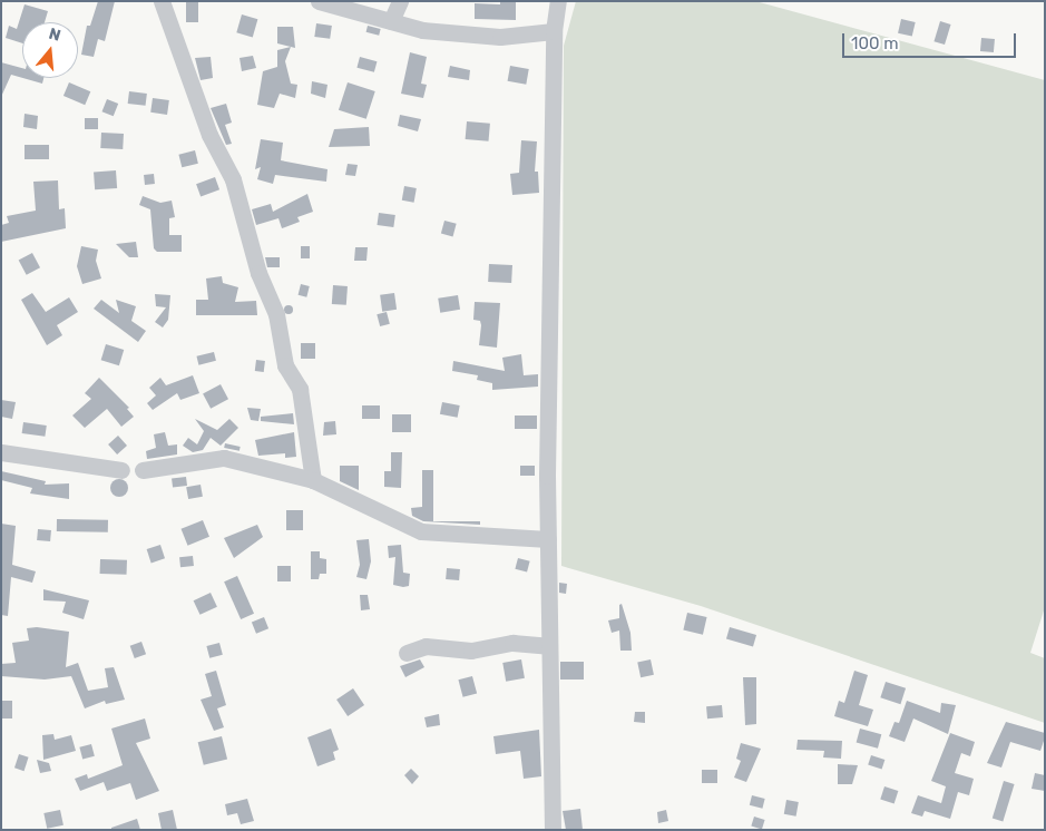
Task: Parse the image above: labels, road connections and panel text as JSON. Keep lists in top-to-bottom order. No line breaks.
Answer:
{"scale_bar":"100 m","north":"top"}
